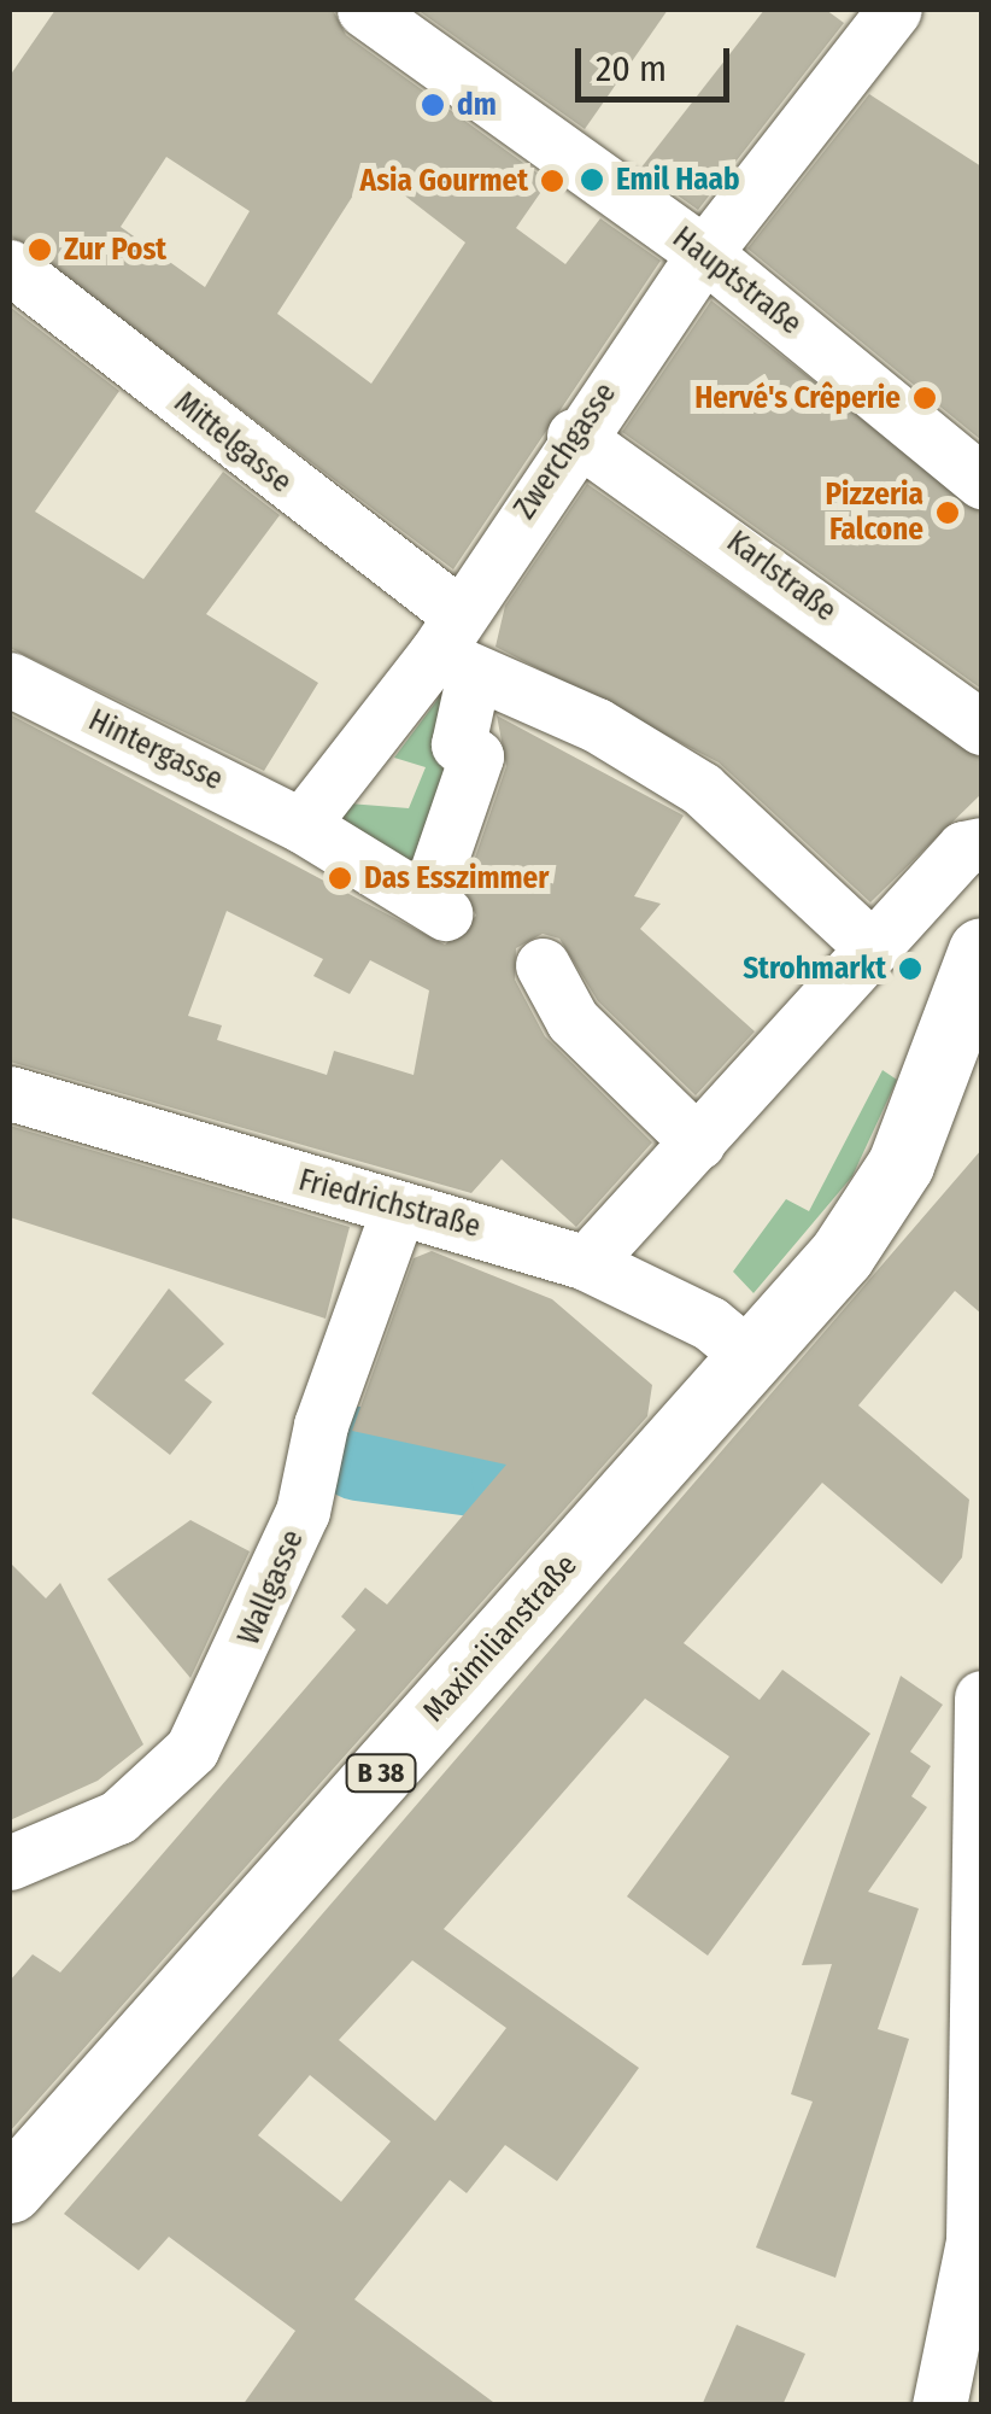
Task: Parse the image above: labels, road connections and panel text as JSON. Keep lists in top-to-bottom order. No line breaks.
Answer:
{"streets":{"main road":["Maximilianstraße","B 38"],"street":["Hauptstraße","Mittelgasse","Zwerchgasse","Karlstraße","Hintergasse","Friedrichstraße","Wallgasse"]},"crossings":[["Hauptstraße","Zwerchgasse"],["Mittelgasse","Zwerchgasse"],["Zwerchgasse","Karlstraße"],["Zwerchgasse","Hintergasse"],["Friedrichstraße","Wallgasse"],["Friedrichstraße","Maximilianstraße"],["Friedrichstraße","B 38"],["Maximilianstraße","B 38"]],"places":["dm","Emil Haab","Asia Gourmet","Zur Post","Hervé's Crêperie","Pizzeria Falcone","Das Esszimmer","Strohmarkt"],"scale_bar":"20 m"}
